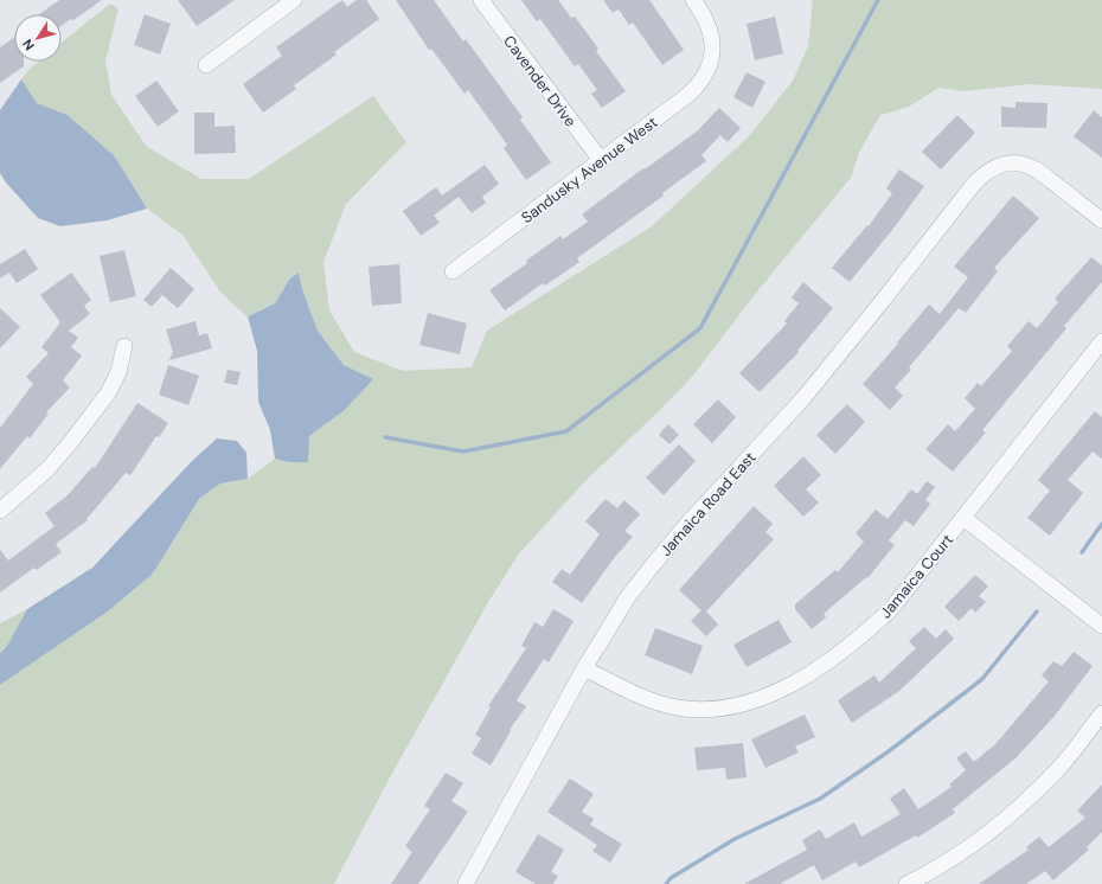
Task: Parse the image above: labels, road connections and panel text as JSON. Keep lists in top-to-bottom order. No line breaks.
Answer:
{"streets":{"street":["Cavender Drive","Sandusky Avenue West","Jamaica Road East","Jamaica Court"]},"crossings":[["Cavender Drive","Sandusky Avenue West"],["Jamaica Road East","Jamaica Court"]],"north":"bottom left"}
